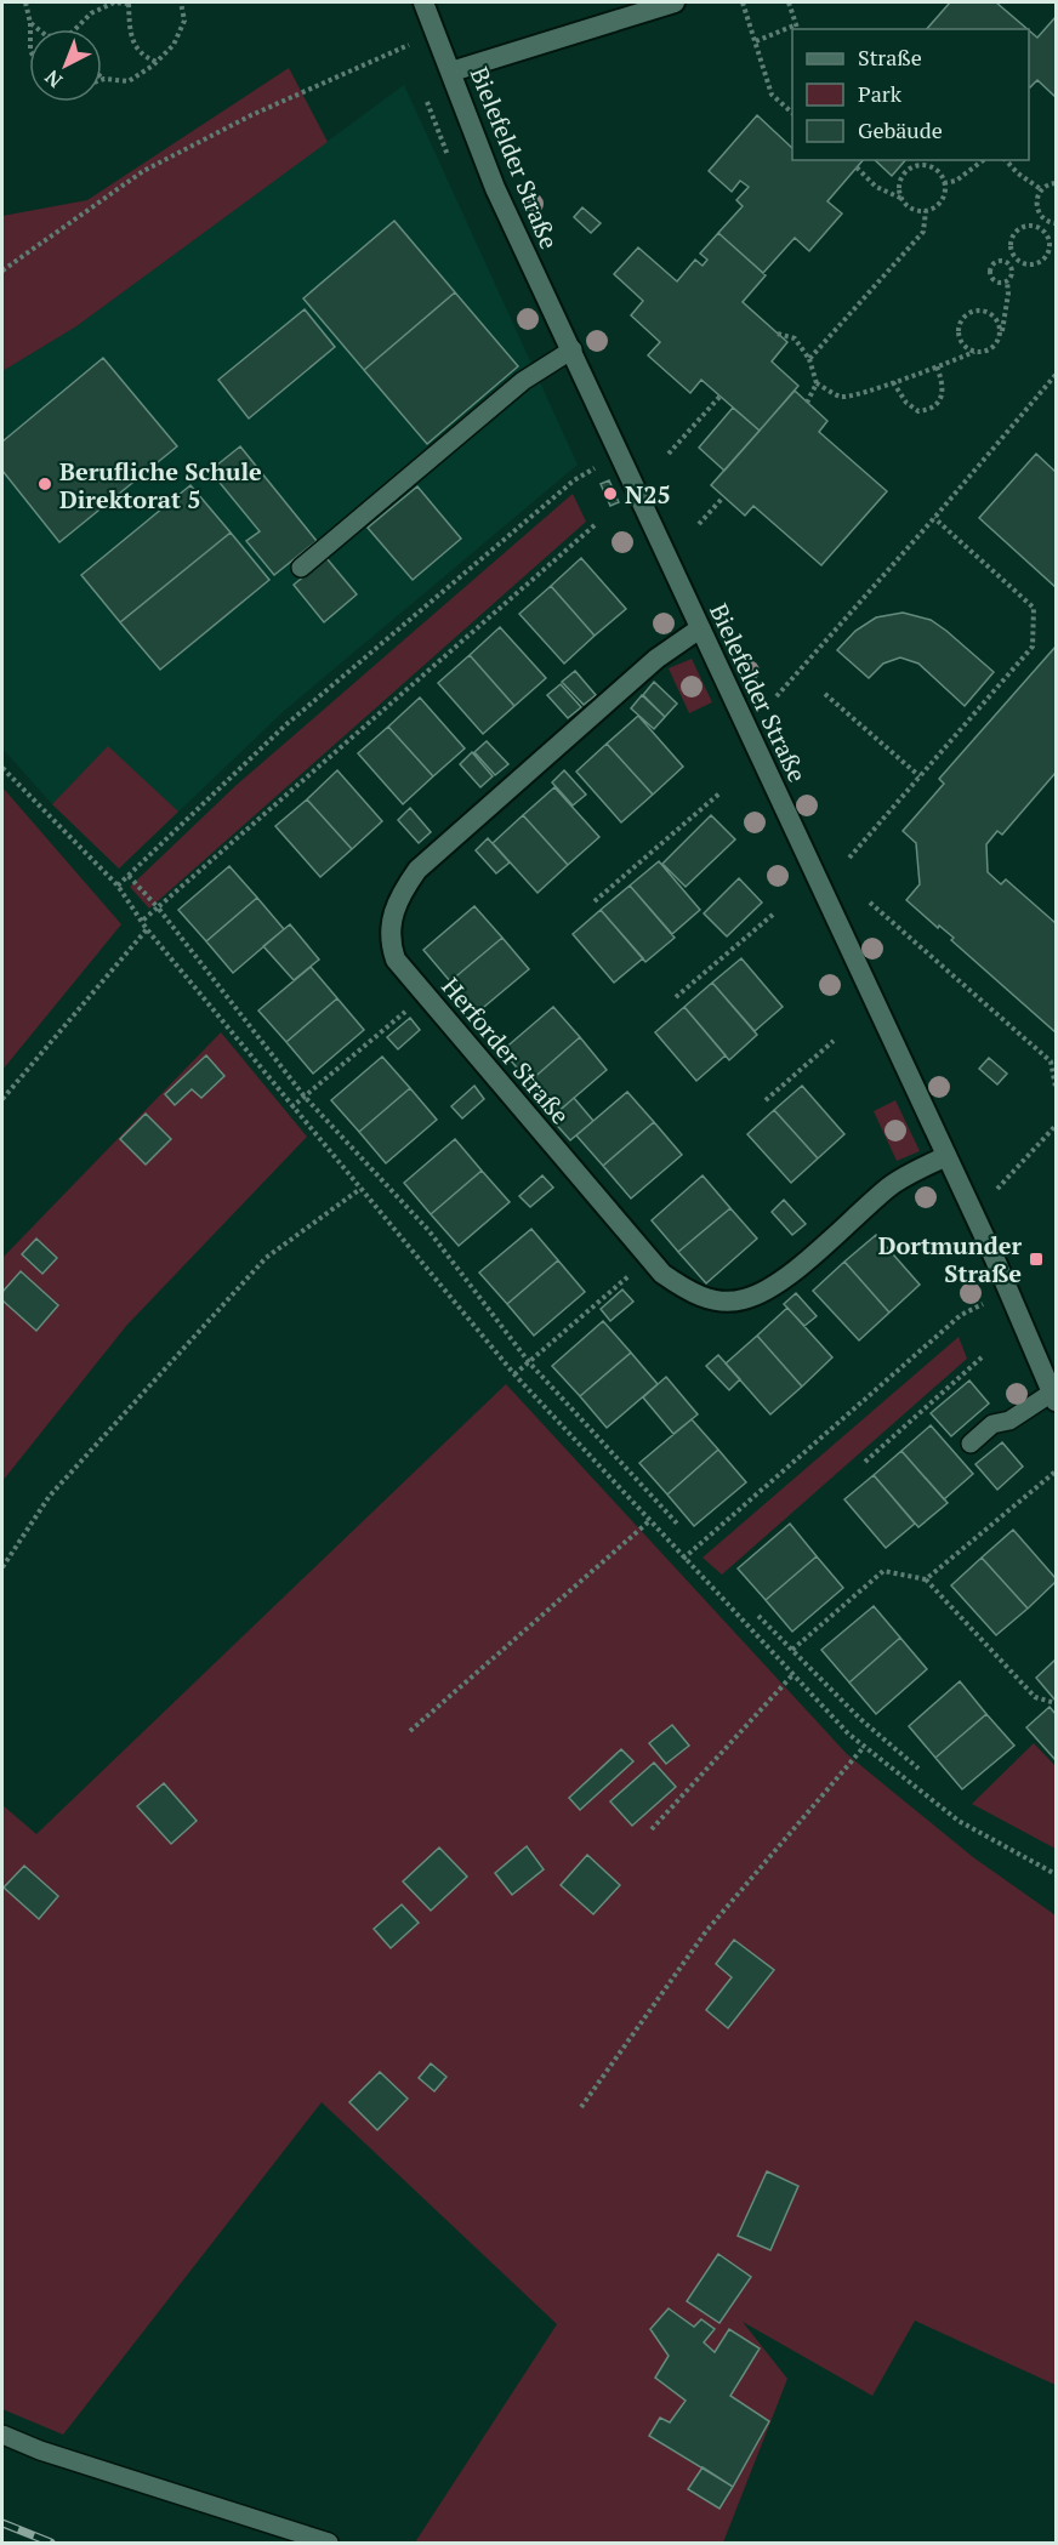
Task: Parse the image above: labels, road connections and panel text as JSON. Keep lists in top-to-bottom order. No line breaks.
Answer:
{"streets":{"street":["Bielefelder Straße","Herforder Straße"]},"crossings":[["Bielefelder Straße","Herforder Straße"]],"places":{"other":["Berufliche Schule Direktorat 5","N25"],"transit":["Dortmunder Straße"]},"legend":["Straße","Park","Gebäude"],"north":"bottom left"}
